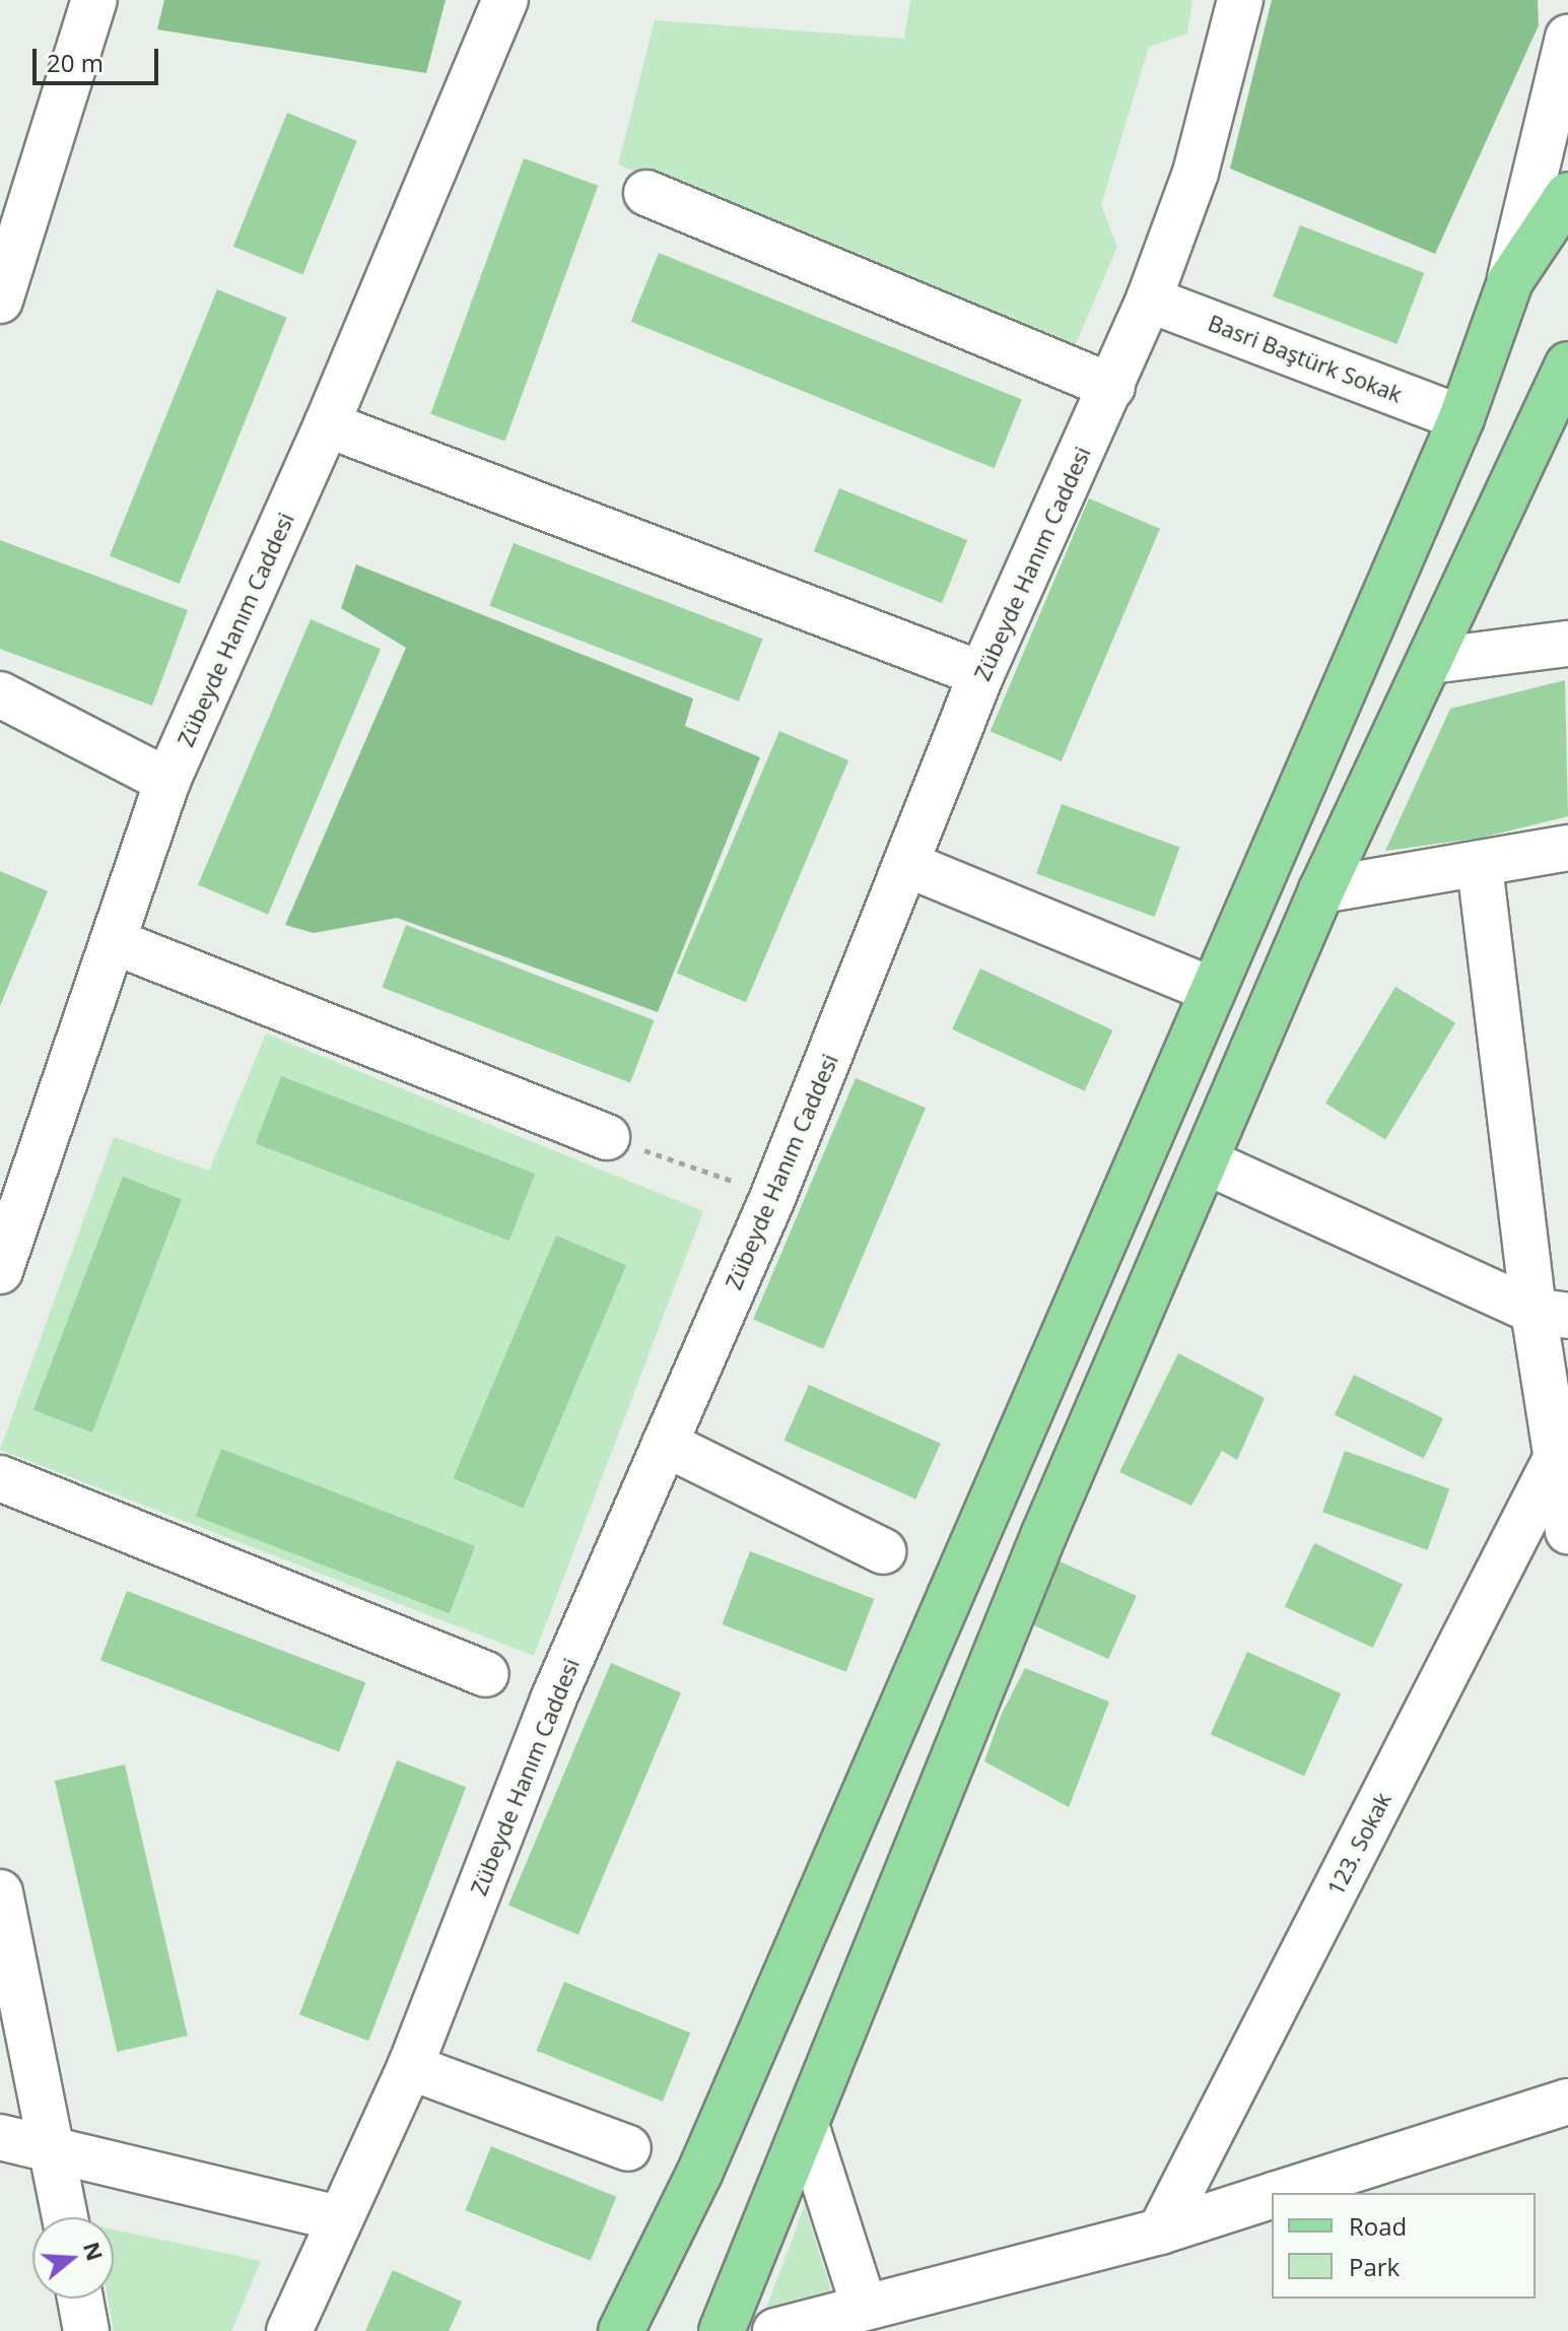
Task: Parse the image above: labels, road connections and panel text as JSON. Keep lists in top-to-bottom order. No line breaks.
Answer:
{"streets":{"street":["Basri Baştürk Sokak","Zübeyde Hanım Caddesi","123. Sokak"]},"crossings":[["Basri Baştürk Sokak","Zübeyde Hanım Caddesi"]],"legend":["Road","Park"],"scale_bar":"20 m","north":"right"}
